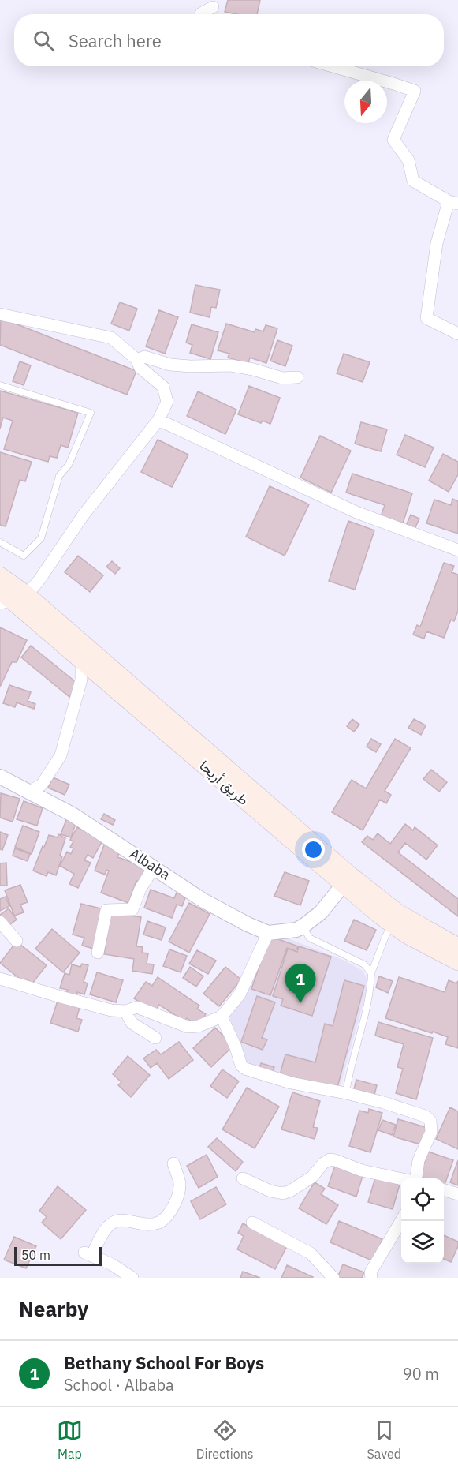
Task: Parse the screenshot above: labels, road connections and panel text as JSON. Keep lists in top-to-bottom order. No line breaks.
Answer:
{"streets":{"main road":["طريق أريحا"],"street":["Albaba"]},"scale_bar":"50 m","north":"bottom","page":{"search":"Search here","pins":"1","scale":"50 m","heading":"Nearby","list":[{"mark":"1","name":"Bethany School For Boys","note":"School · Albaba","value":"90 m"}],"nav":["Map","Directions","Saved"]}}
